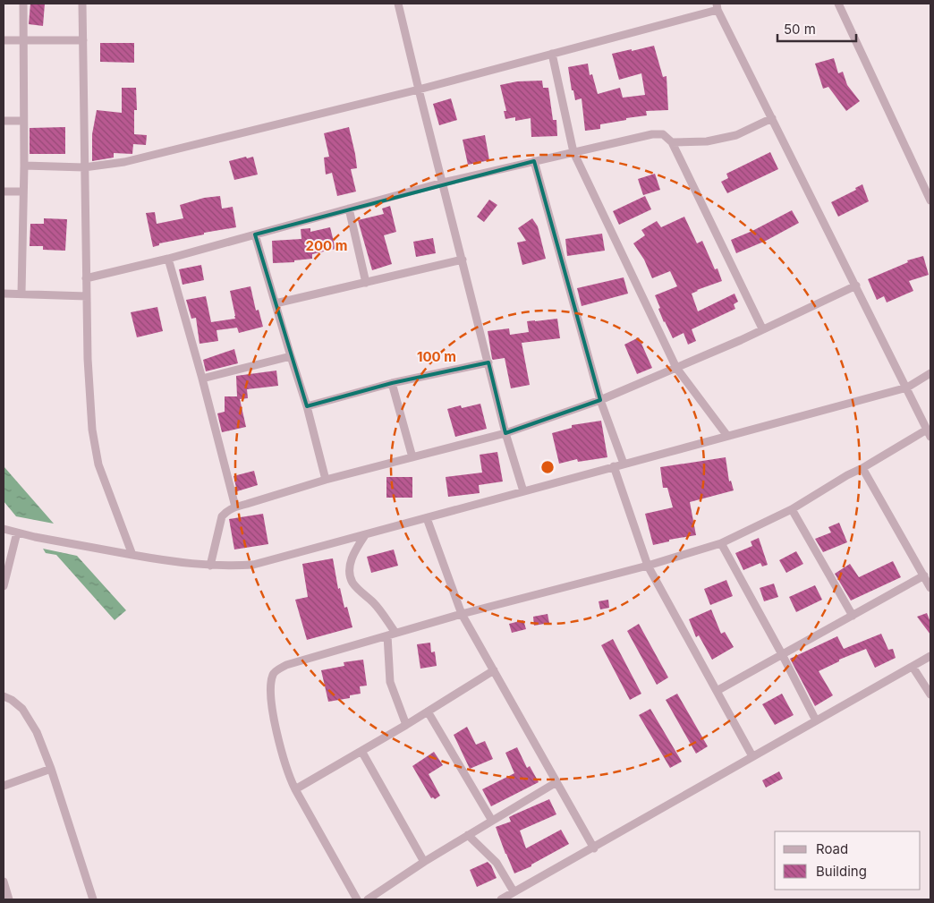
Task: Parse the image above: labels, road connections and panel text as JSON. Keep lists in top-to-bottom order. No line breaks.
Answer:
{"legend":["Road","Building"],"scale_bar":"50 m","rings":["200 m","100 m"]}
